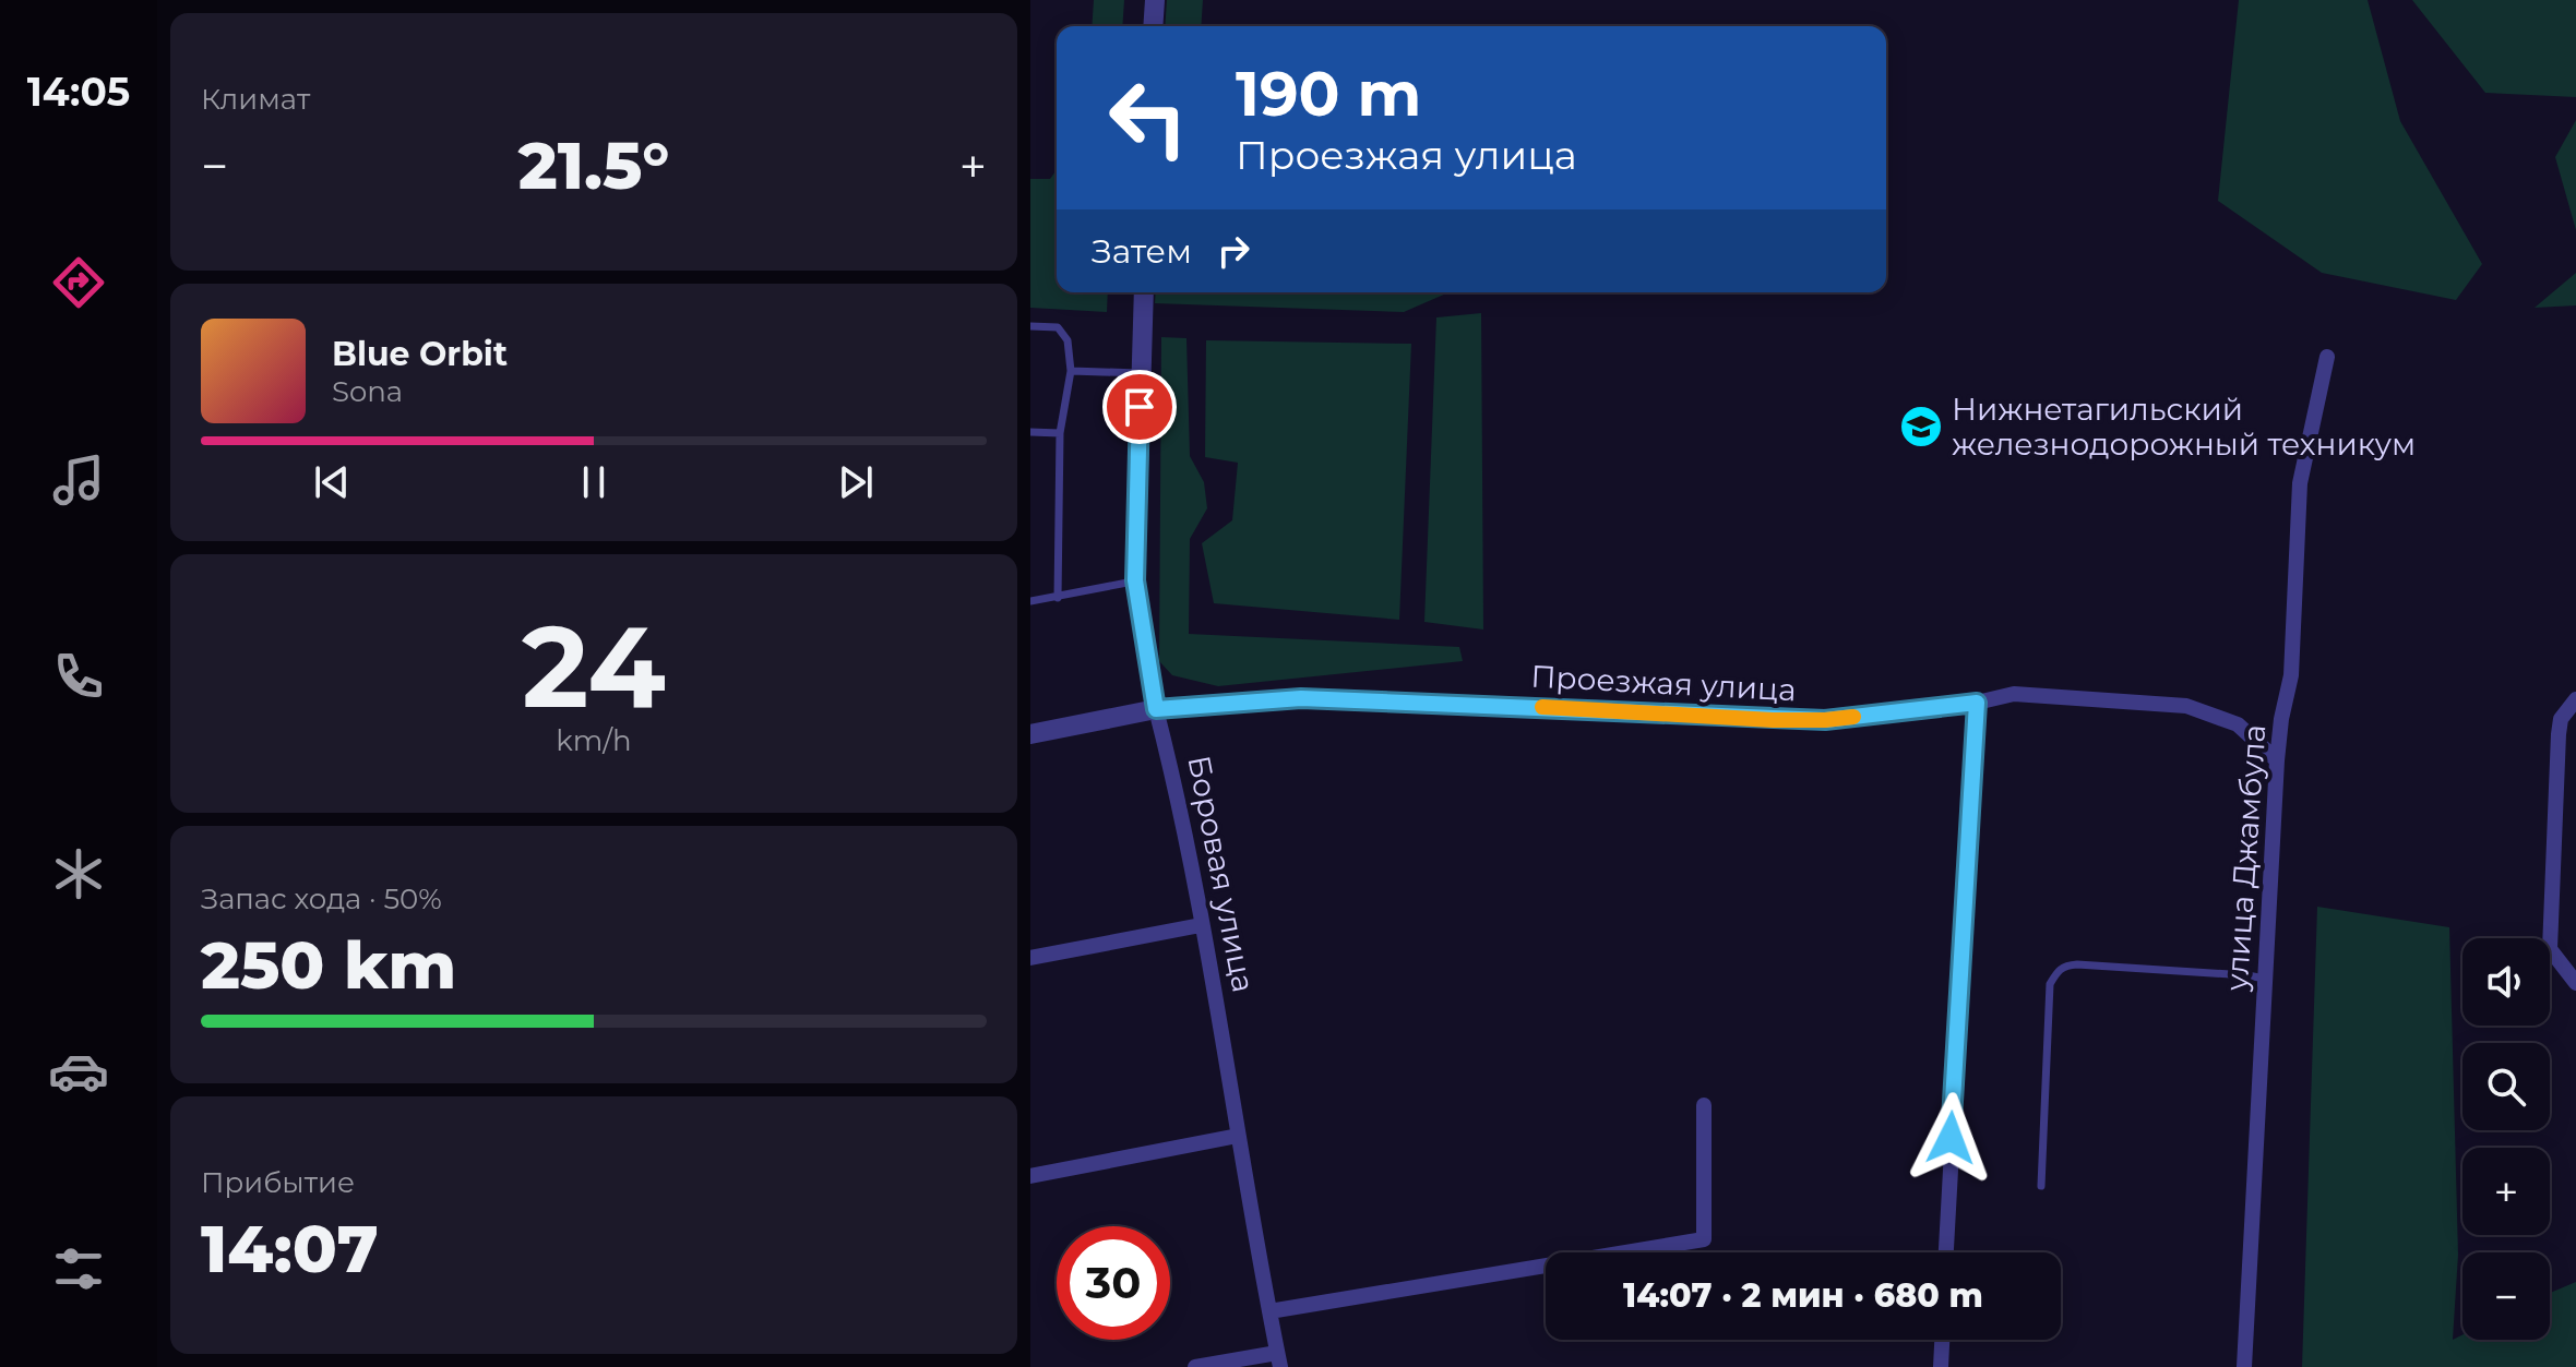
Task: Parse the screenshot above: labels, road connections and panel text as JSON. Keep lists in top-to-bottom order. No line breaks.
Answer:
{"streets":{"street":["Проезжая улица","улица Джамбула","Боровая улица"]},"crossings":[["Проезжая улица","улица Джамбула"],["Проезжая улица","Боровая улица"]],"places":{"school or university":["Нижнетагильский железнодорожный техникум"]},"page":{"tabs":"14:05","tile":["Климат",["24","km/h"],["Запас хода · 50%","250 km"],["Прибытие","14:07"]],"turn":["190 m","Проезжая улица"],"heat":["−","21.5°","+"],"then":"Затем","song":["Blue Orbit","Sona"],"map_buttons":["+","−"],"limit":"30","trip":"14:07 · 2 мин · 680 m"}}
